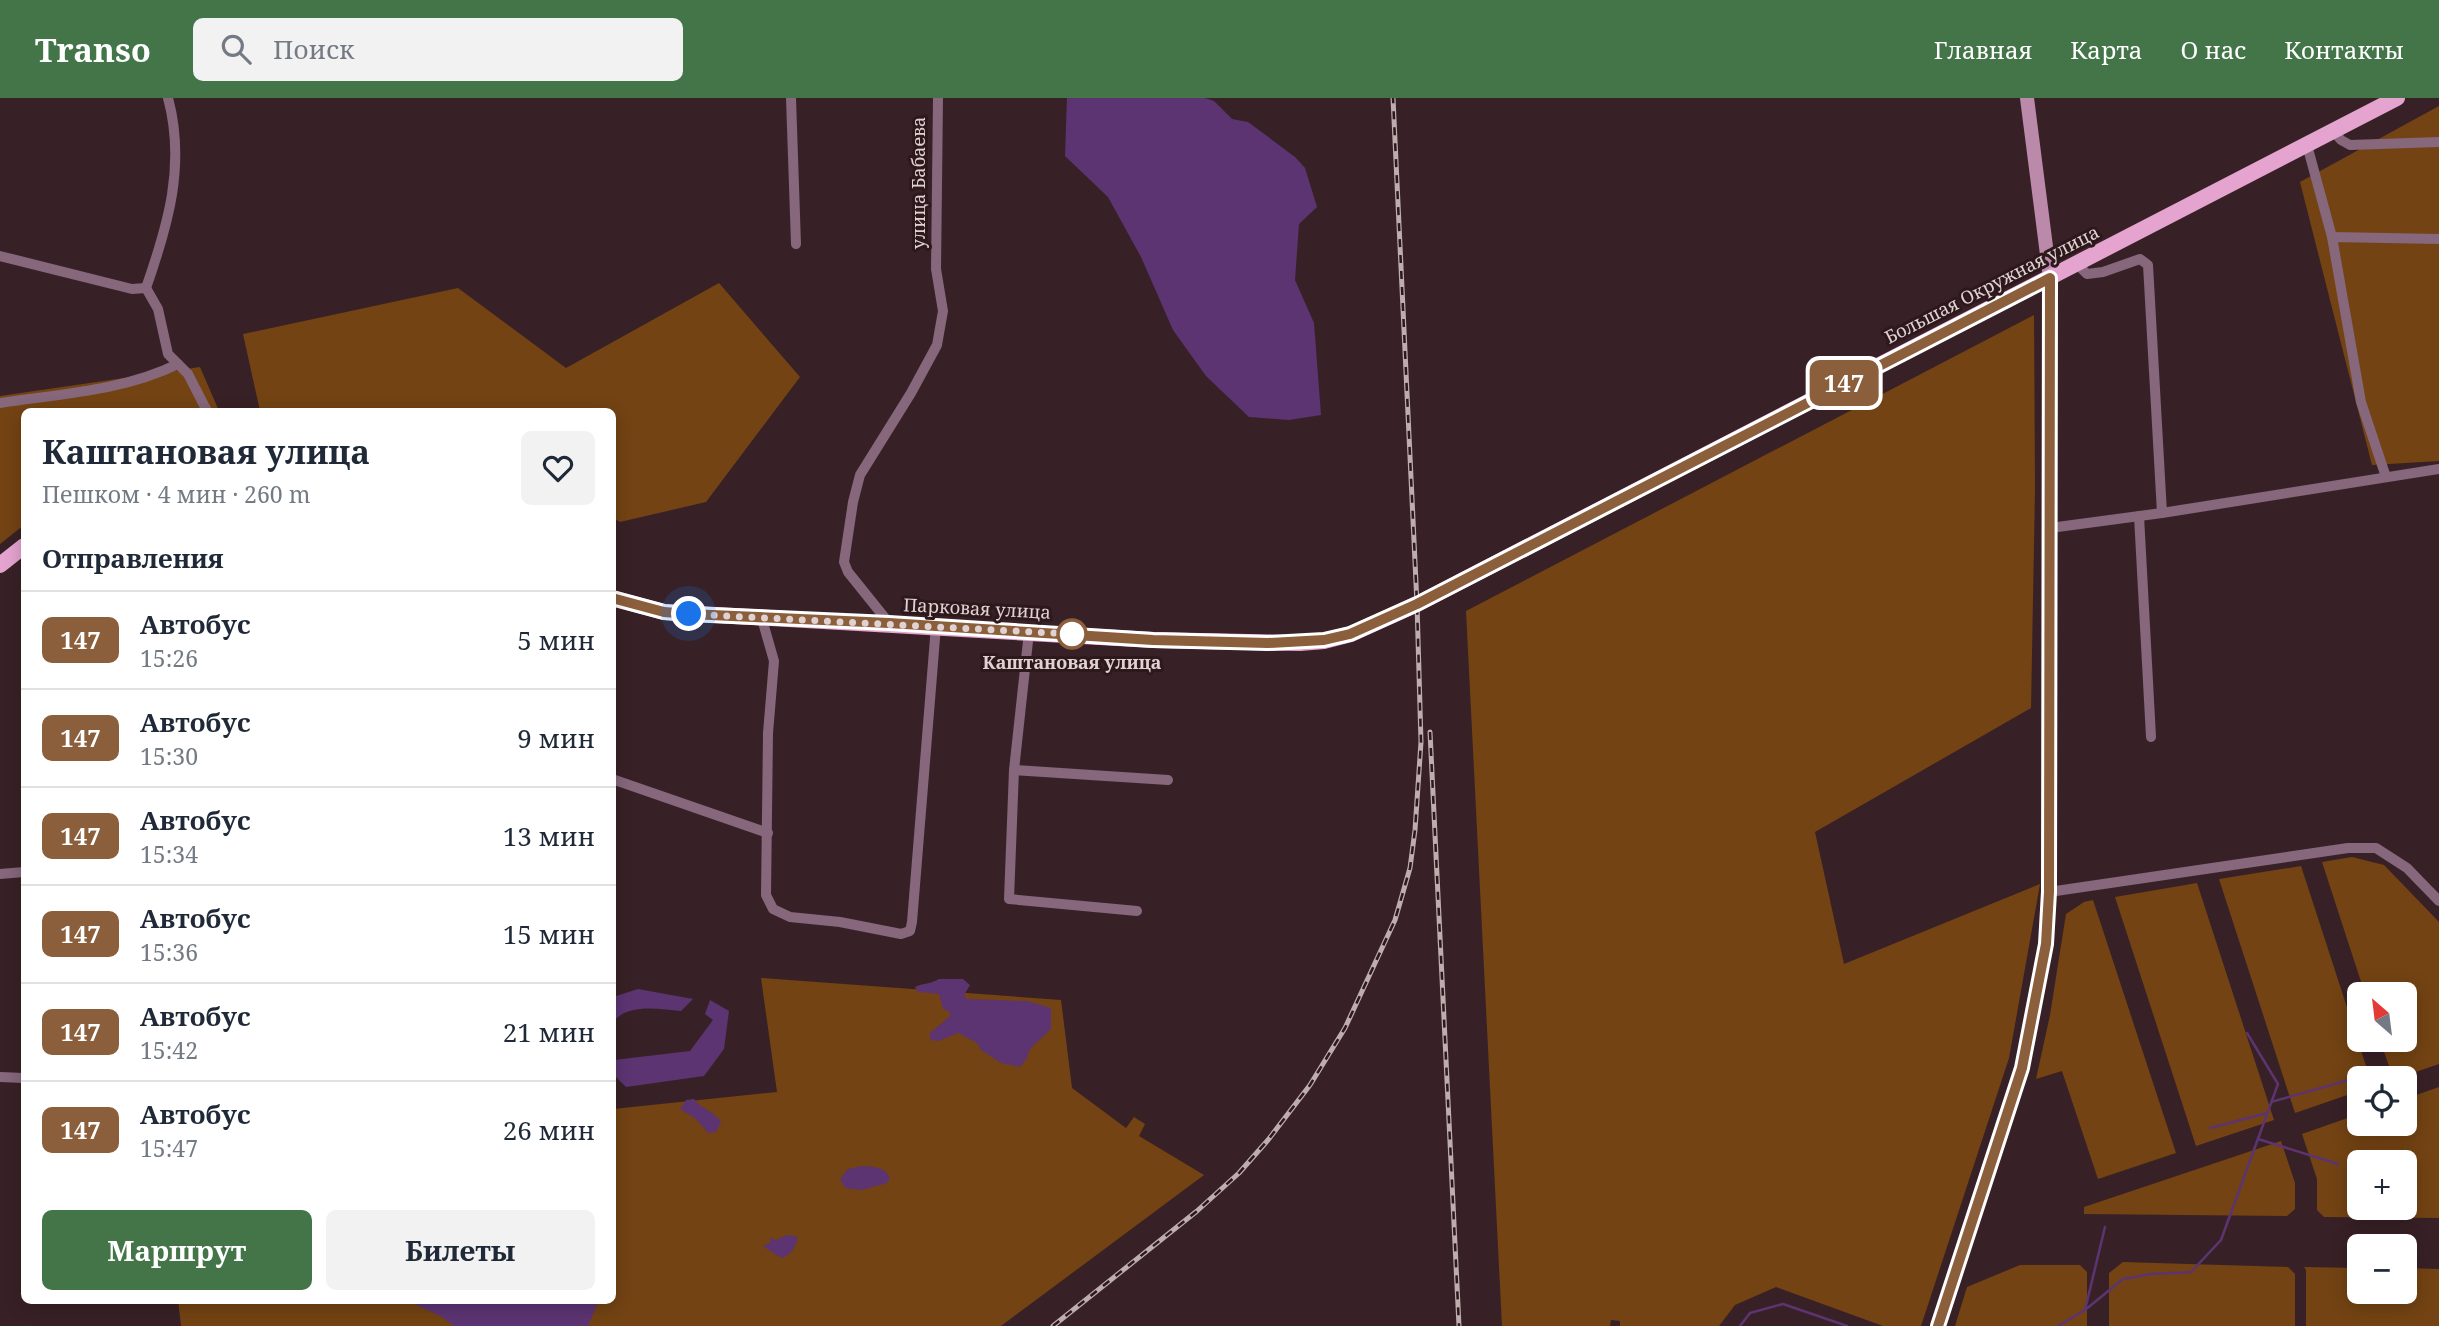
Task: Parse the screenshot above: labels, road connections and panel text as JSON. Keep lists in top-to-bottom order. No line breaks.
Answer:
{"streets":{"main road":["Большая Окружная улица","Парковая улица"],"street":["улица Бабаева"]},"crossings":[["улица Бабаева","Парковая улица"],["Большая Окружная улица","Парковая улица"]],"places":["Каштановая улица"],"lines":["bus line 147"],"north":"top left","page":{"header":"Transo","search":"Поиск","nav":["Главная","Карта","О нас","Контакты"],"on_map":"147","heading":[["Каштановая улица","Пешком · 4 мин · 260 m"],"Отправления"],"list":[{"mark":"147","name":"Автобус","note":"15:26","value":"5 мин"},{"mark":"147","name":"Автобус","note":"15:30","value":"9 мин"},{"mark":"147","name":"Автобус","note":"15:34","value":"13 мин"},{"mark":"147","name":"Автобус","note":"15:36","value":"15 мин"},{"mark":"147","name":"Автобус","note":"15:42","value":"21 мин"},{"mark":"147","name":"Автобус","note":"15:47","value":"26 мин"}],"map_buttons":["+","−"],"buttons":["Маршрут","Билеты"]}}
